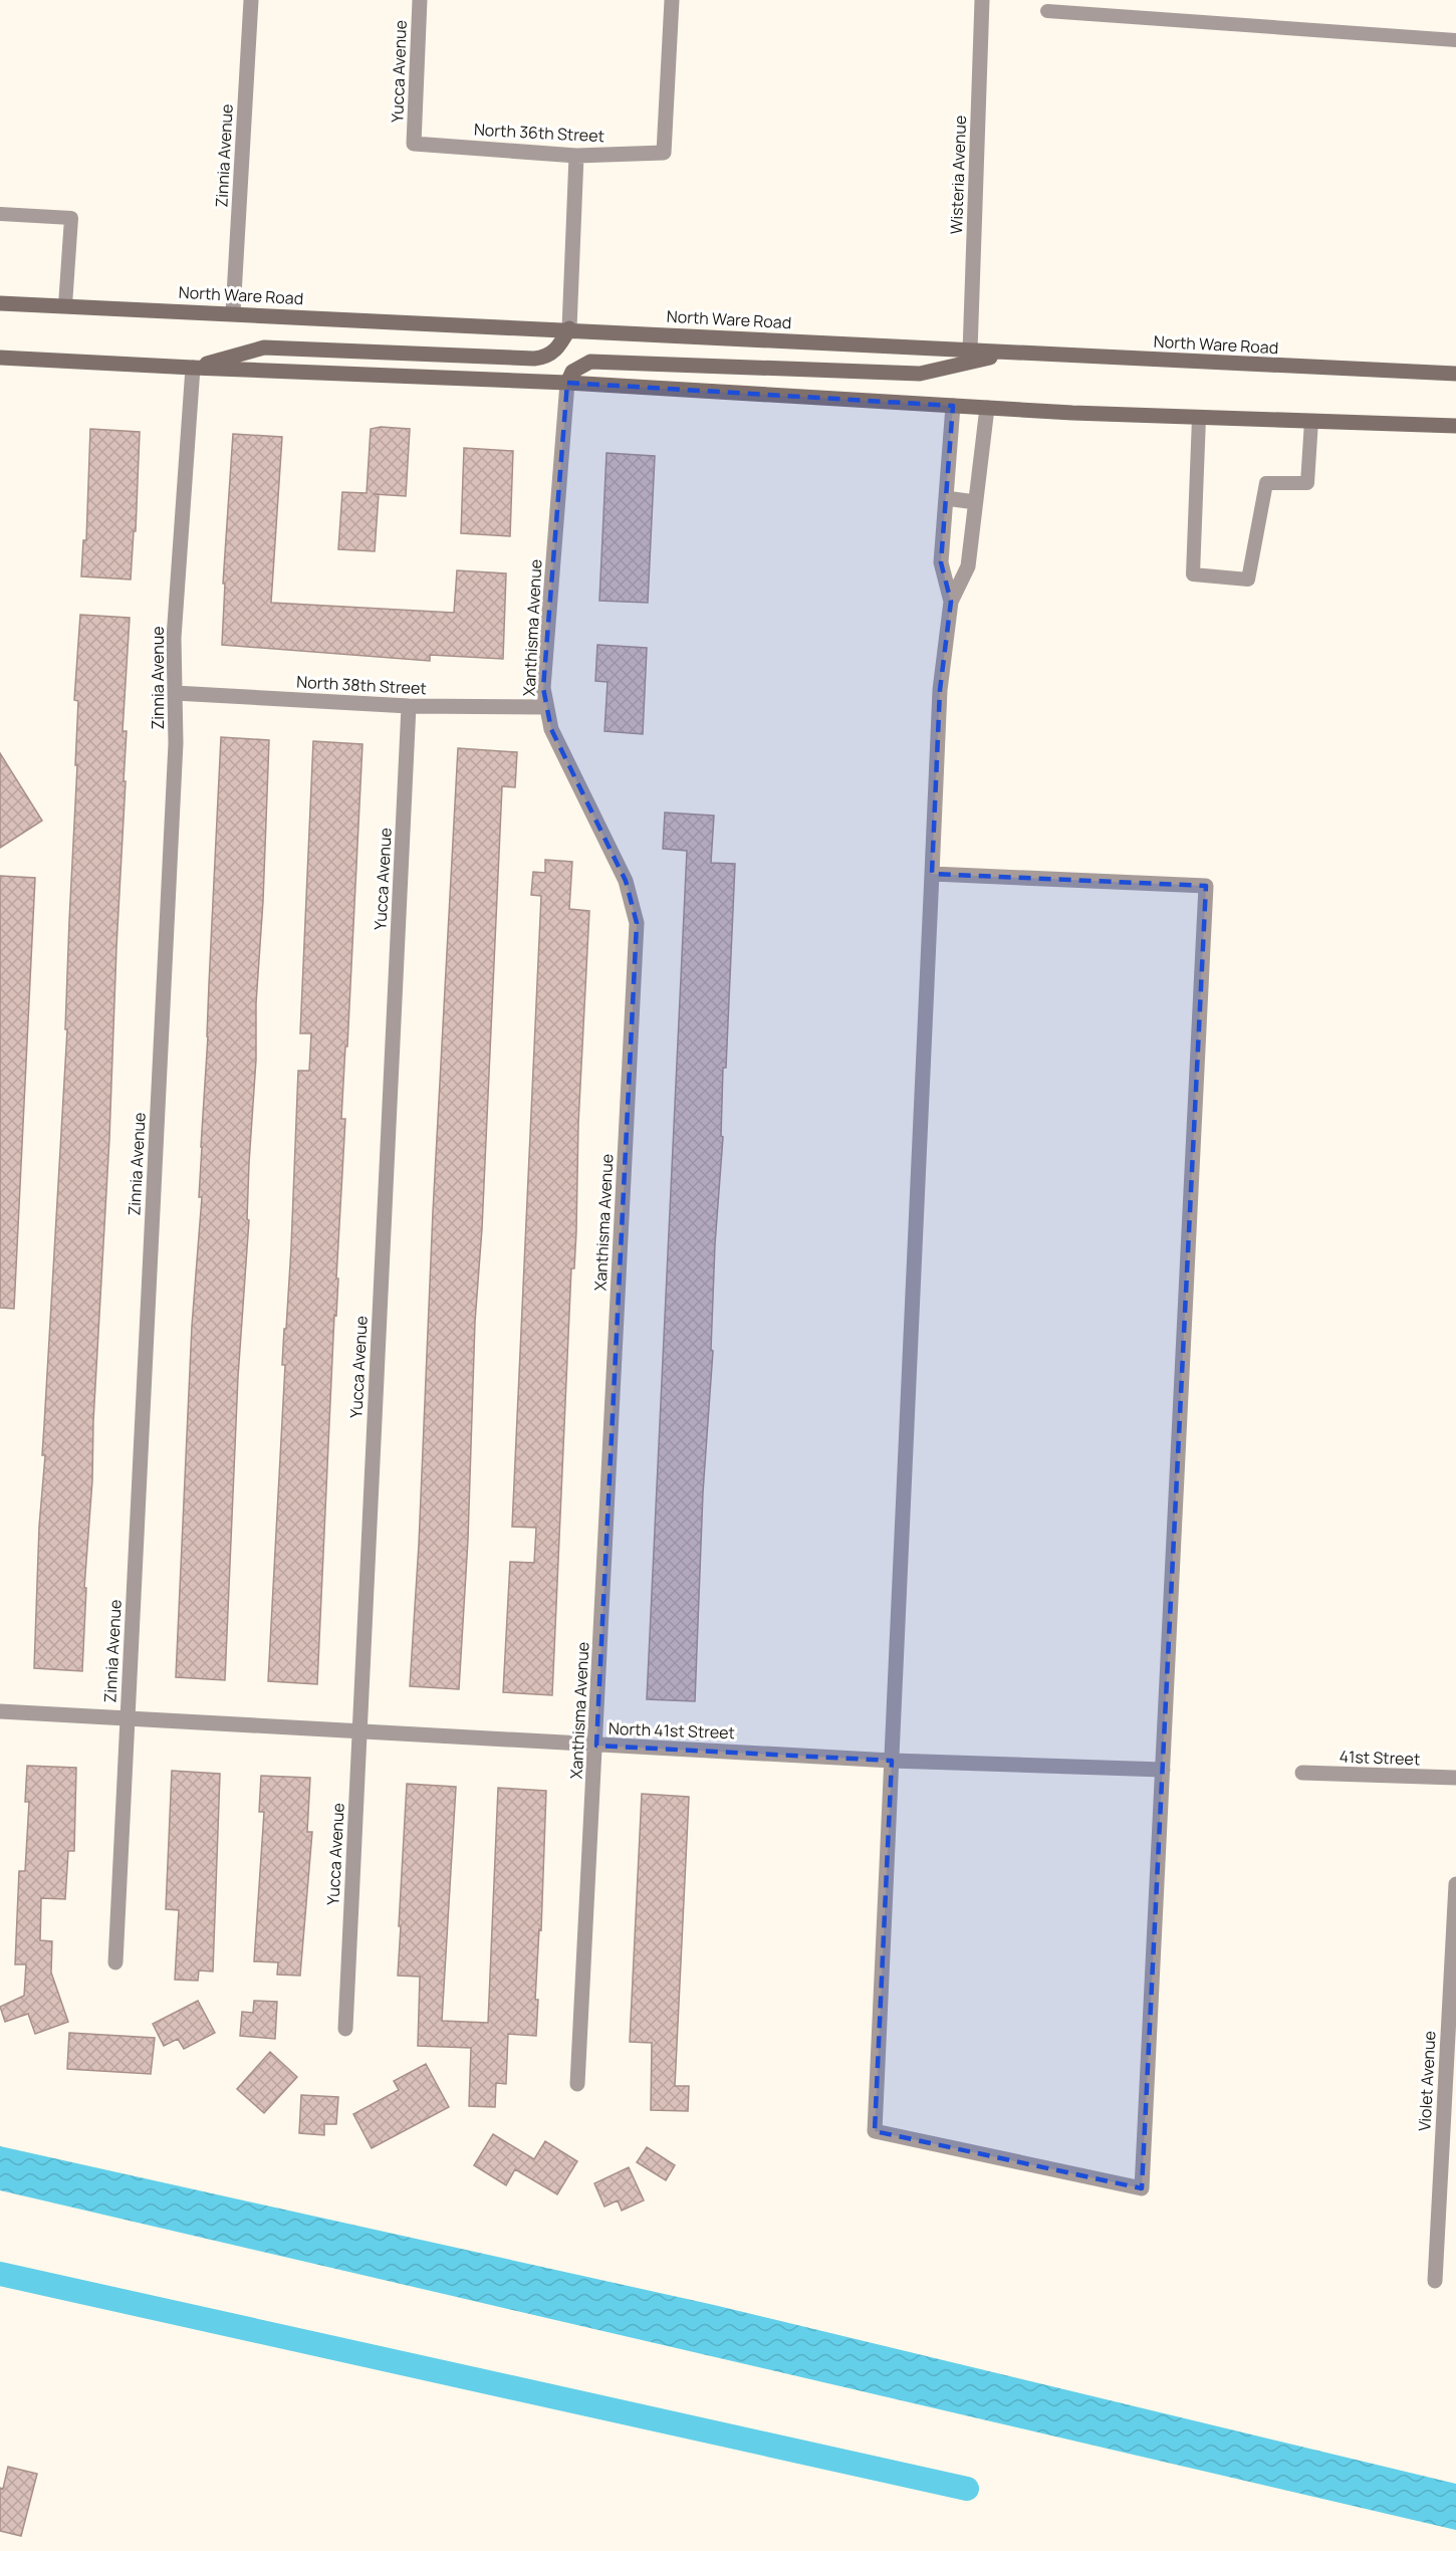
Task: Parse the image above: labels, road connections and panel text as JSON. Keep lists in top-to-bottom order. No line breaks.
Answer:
{"streets":{"main road":["North Ware Road"],"street":["Yucca Avenue","North 36th Street","Zinnia Avenue","Wisteria Avenue","Xanthisma Avenue","North 38th Street","North 41st Street","41st Street","Violet Avenue"]},"crossings":[["Yucca Avenue","North 36th Street"],["Yucca Avenue","North 38th Street"],["Yucca Avenue","North 41st Street"],["Zinnia Avenue","North Ware Road"],["Zinnia Avenue","North 38th Street"],["Zinnia Avenue","North 41st Street"],["Wisteria Avenue","North Ware Road"],["Xanthisma Avenue","North 38th Street"],["Xanthisma Avenue","North 41st Street"]]}
